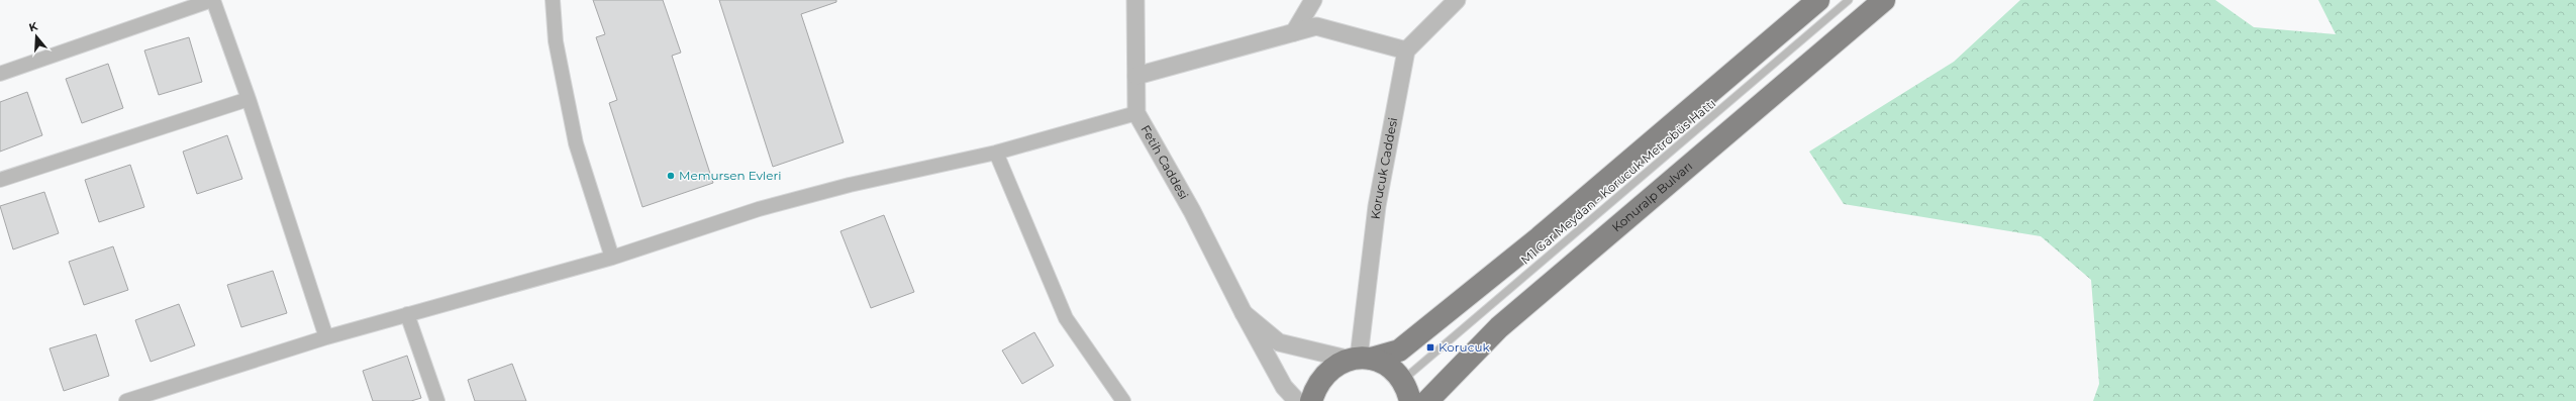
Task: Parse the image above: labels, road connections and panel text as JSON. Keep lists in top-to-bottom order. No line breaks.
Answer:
{"streets":{"main road":["Konuralp Bulvarı"],"street":["Fetih Caddesi","Korucuk Caddesi"],"lane":["M1 Gar Meydan - Korucuk Metrobüs Hattı"]},"crossings":[["Fetih Caddesi","Korucuk Caddesi"]],"places":{"other":["Memursen Evleri"],"transit":["Korucuk"]},"north":"top"}
